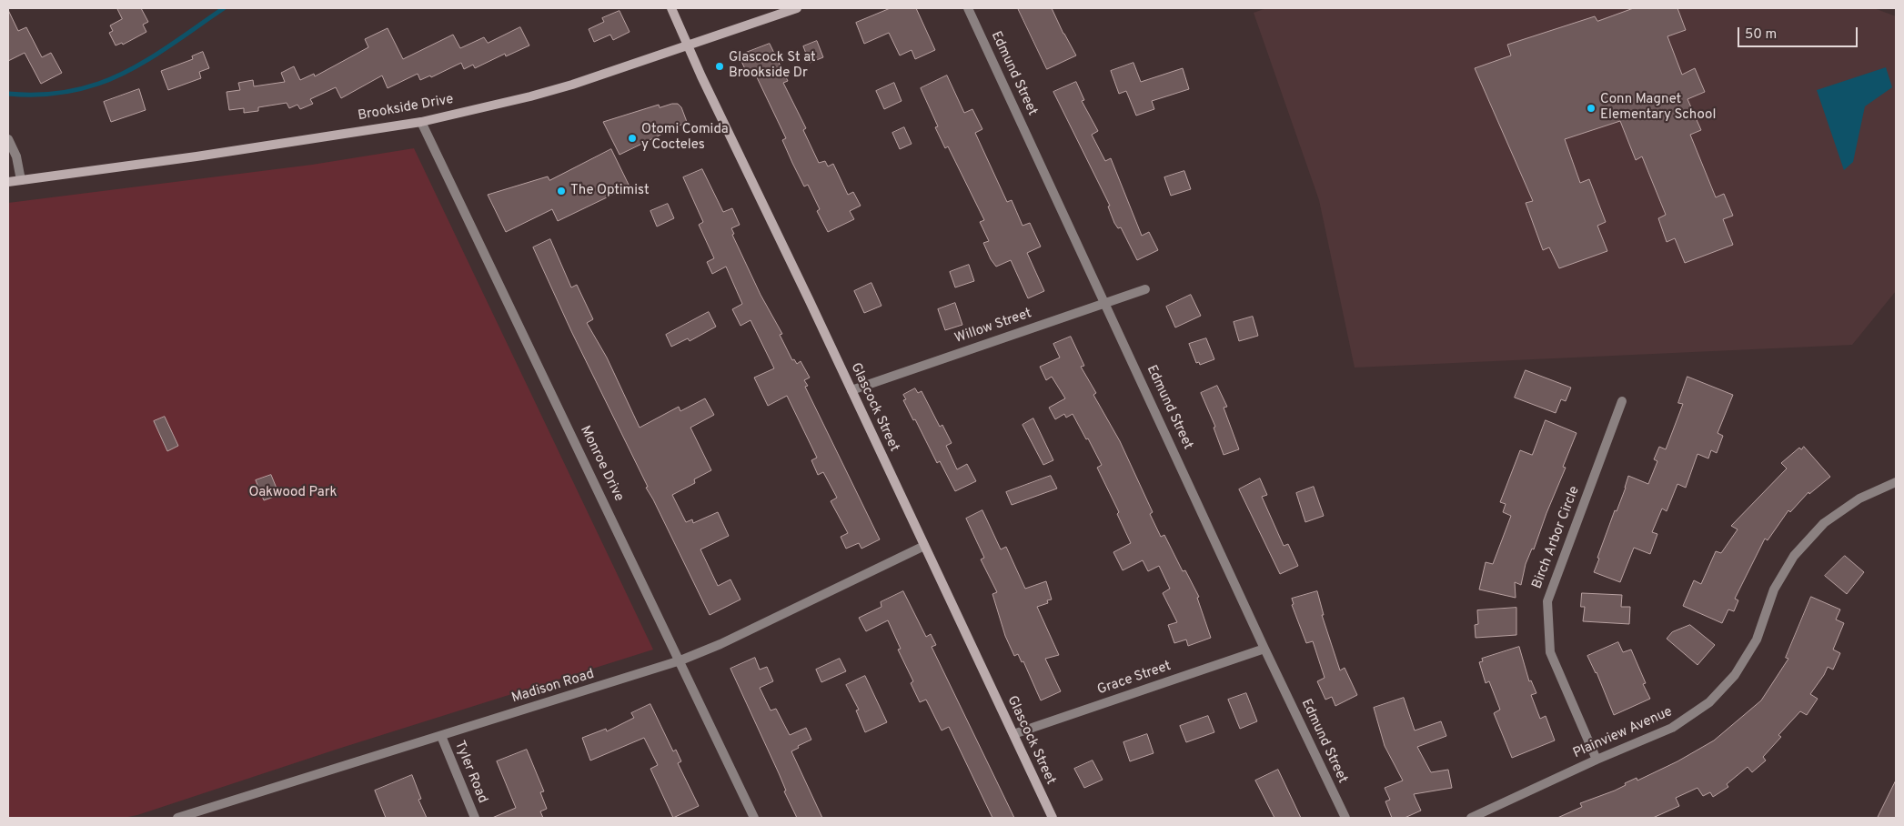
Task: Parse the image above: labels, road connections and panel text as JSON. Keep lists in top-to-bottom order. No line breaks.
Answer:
{"streets":{"street":["Edmund Street","Brookside Drive","Willow Street","Glascock Street","Monroe Drive","Birch Arbor Circle","Grace Street","Madison Road","Plainview Avenue","Tyler Road"]},"crossings":[["Edmund Street","Willow Street"],["Edmund Street","Grace Street"],["Brookside Drive","Glascock Street"],["Brookside Drive","Monroe Drive"],["Willow Street","Glascock Street"],["Glascock Street","Grace Street"],["Glascock Street","Madison Road"],["Monroe Drive","Madison Road"],["Birch Arbor Circle","Plainview Avenue"],["Madison Road","Tyler Road"]],"parks":["Oakwood Park"],"places":["Glascock St at Brookside Dr","Conn Magnet Elementary School","Otomi Comida y Cocteles","The Optimist"],"scale_bar":"50 m"}
